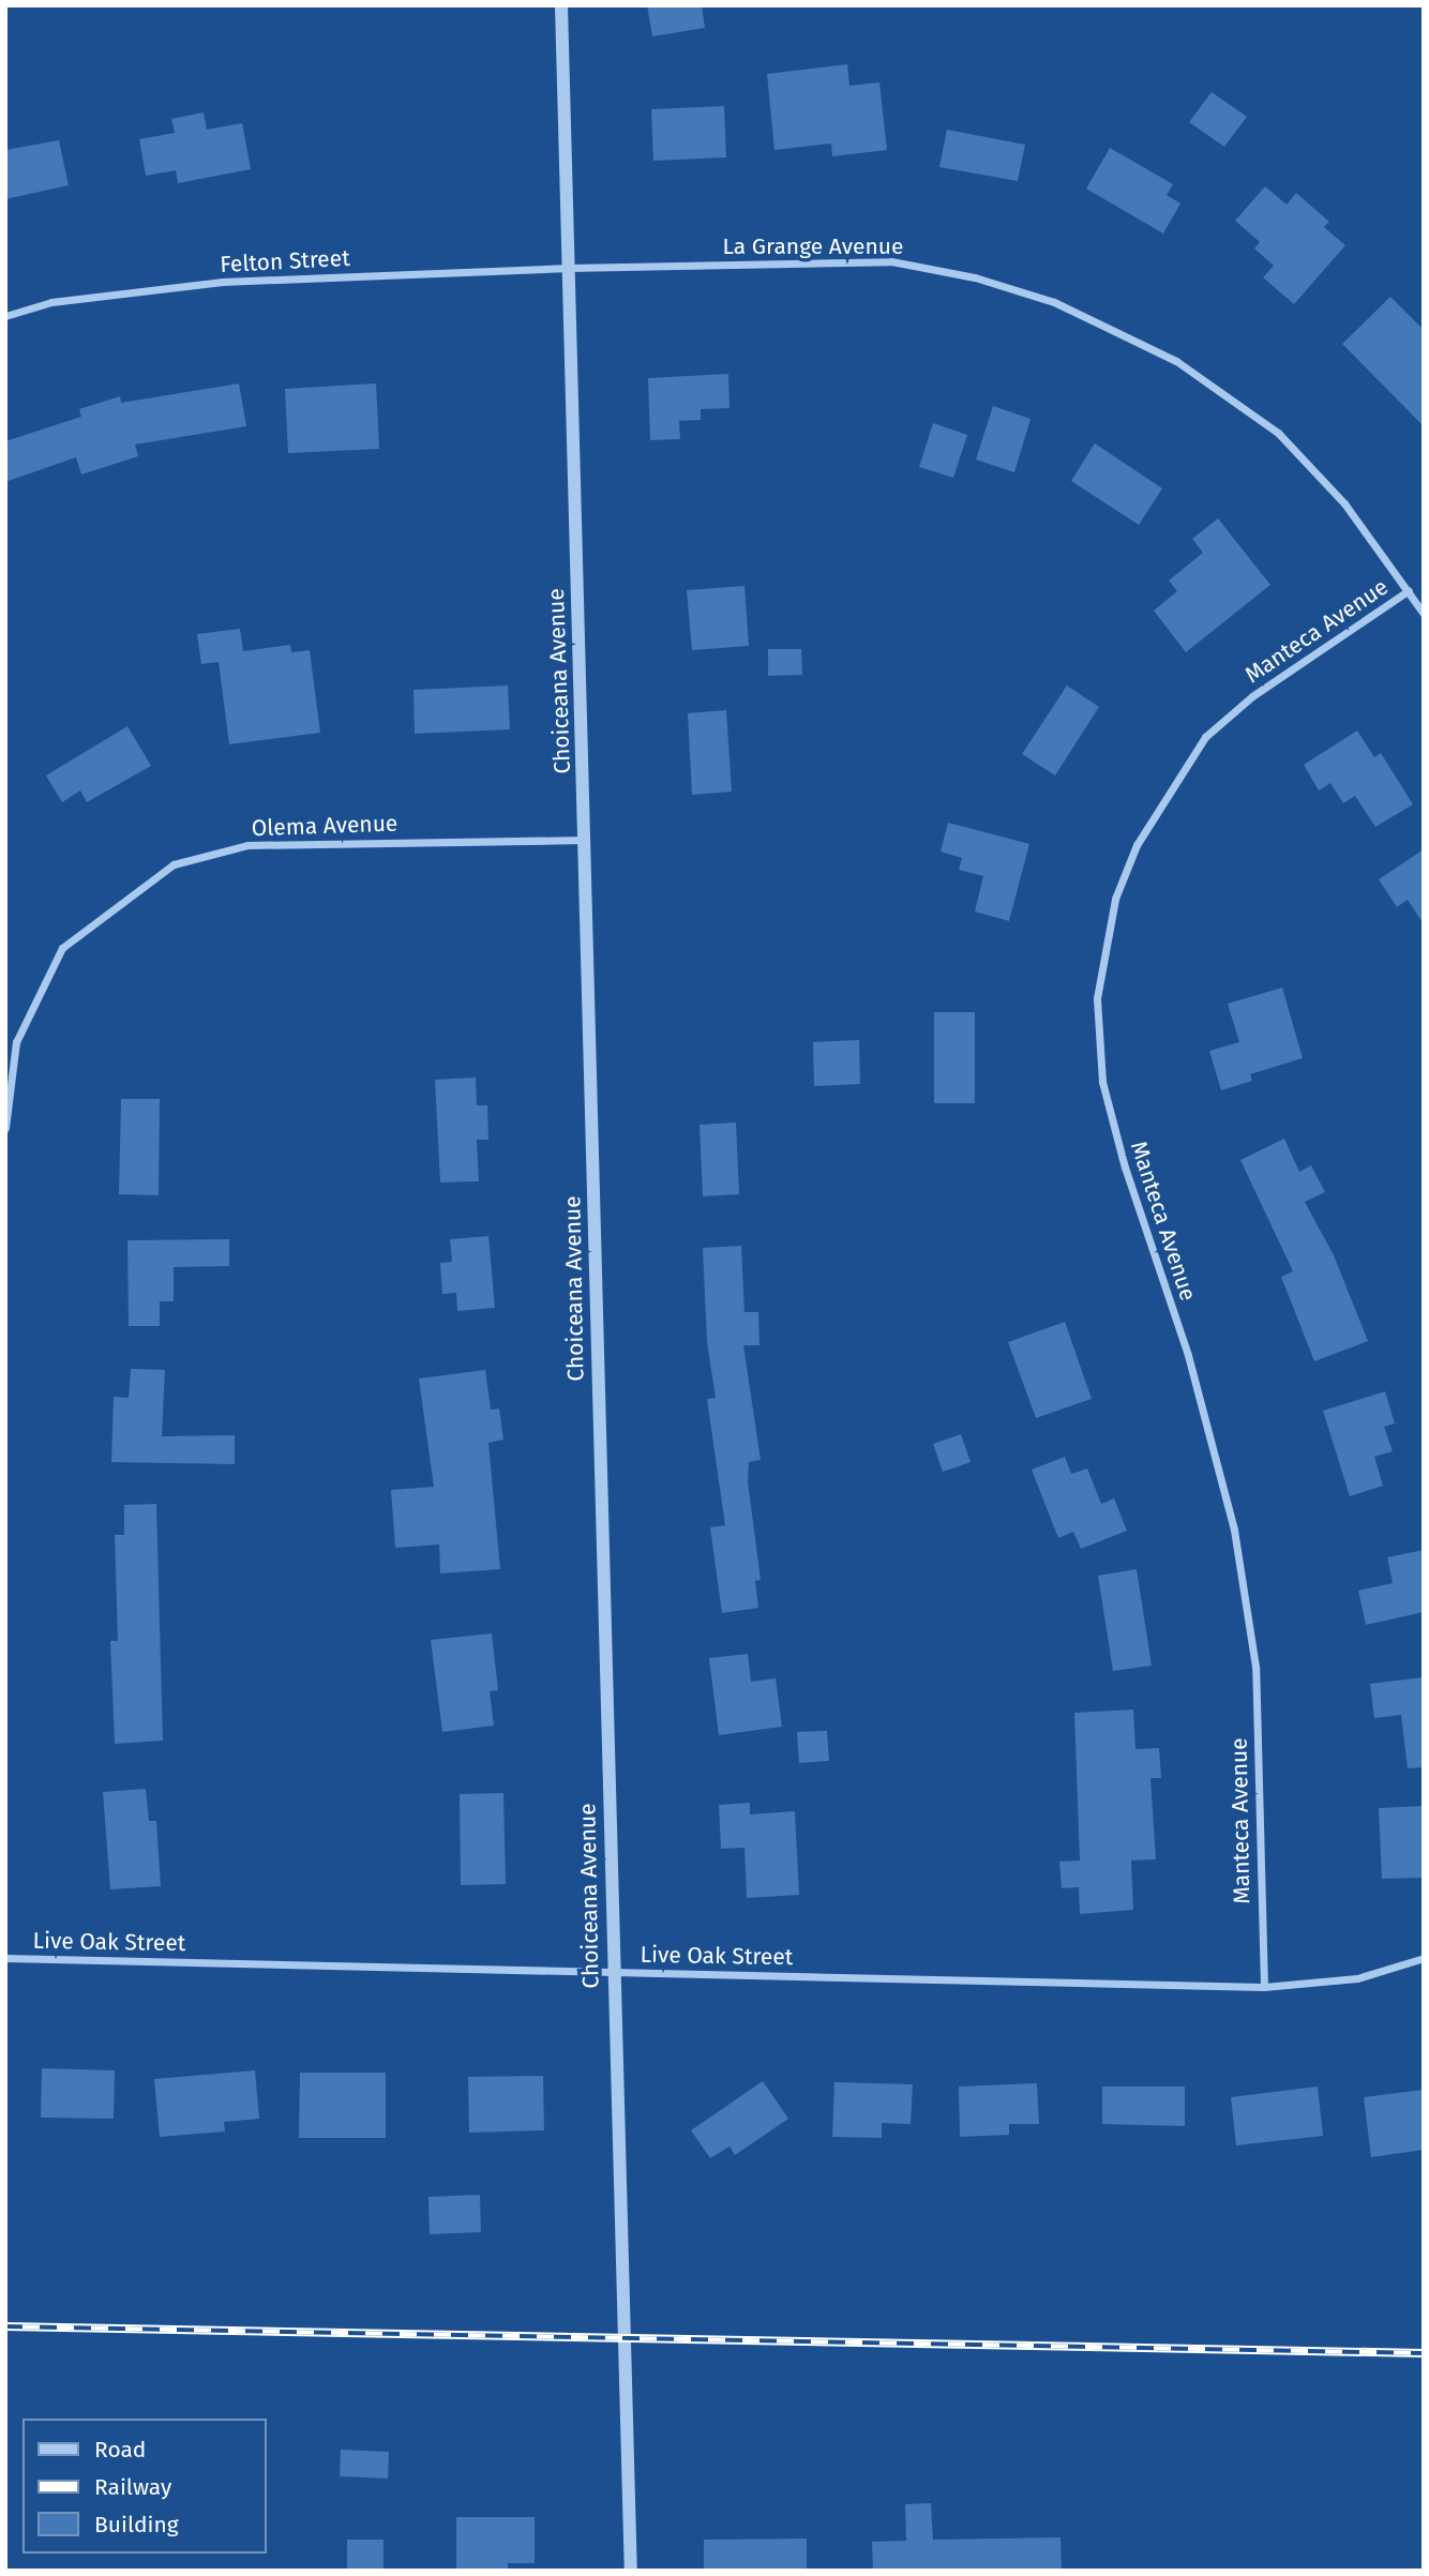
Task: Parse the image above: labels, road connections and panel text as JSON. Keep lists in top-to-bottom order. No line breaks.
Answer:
{"streets":{"street":["La Grange Avenue","Felton Street","Manteca Avenue","Choiceana Avenue","Olema Avenue","Live Oak Street"]},"crossings":[["La Grange Avenue","Felton Street"],["La Grange Avenue","Manteca Avenue"],["La Grange Avenue","Choiceana Avenue"],["Felton Street","Choiceana Avenue"],["Manteca Avenue","Live Oak Street"],["Choiceana Avenue","Olema Avenue"],["Choiceana Avenue","Live Oak Street"]],"legend":["Road","Railway","Building"]}
